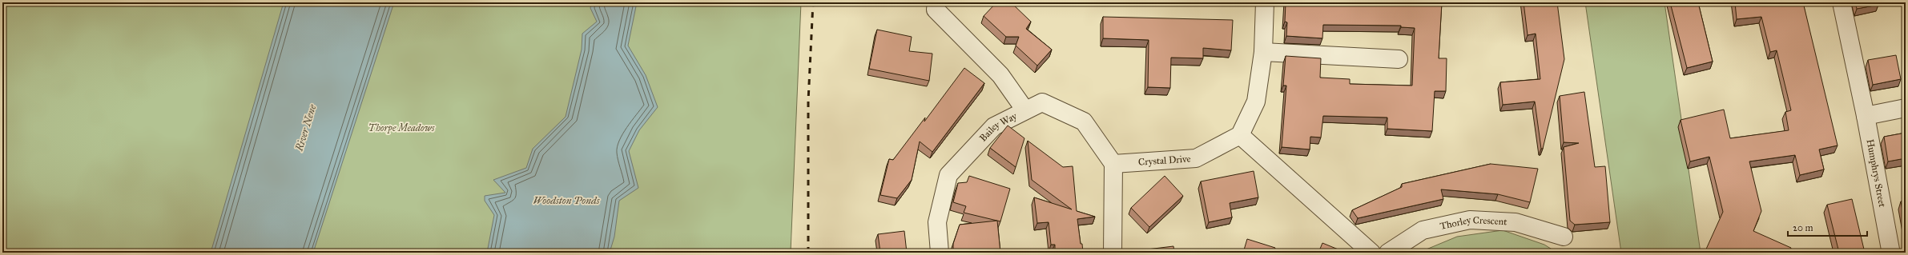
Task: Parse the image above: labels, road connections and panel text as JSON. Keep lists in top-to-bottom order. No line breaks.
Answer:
{"streets":{"street":["Bailey Way","Crystal Drive","Humphrys Street","Thorley Crescent"]},"crossings":[["Bailey Way","Crystal Drive"]],"water":["River Nene","Woodston Ponds"],"parks":["Thorpe Meadows"],"scale_bar":"20 m"}
